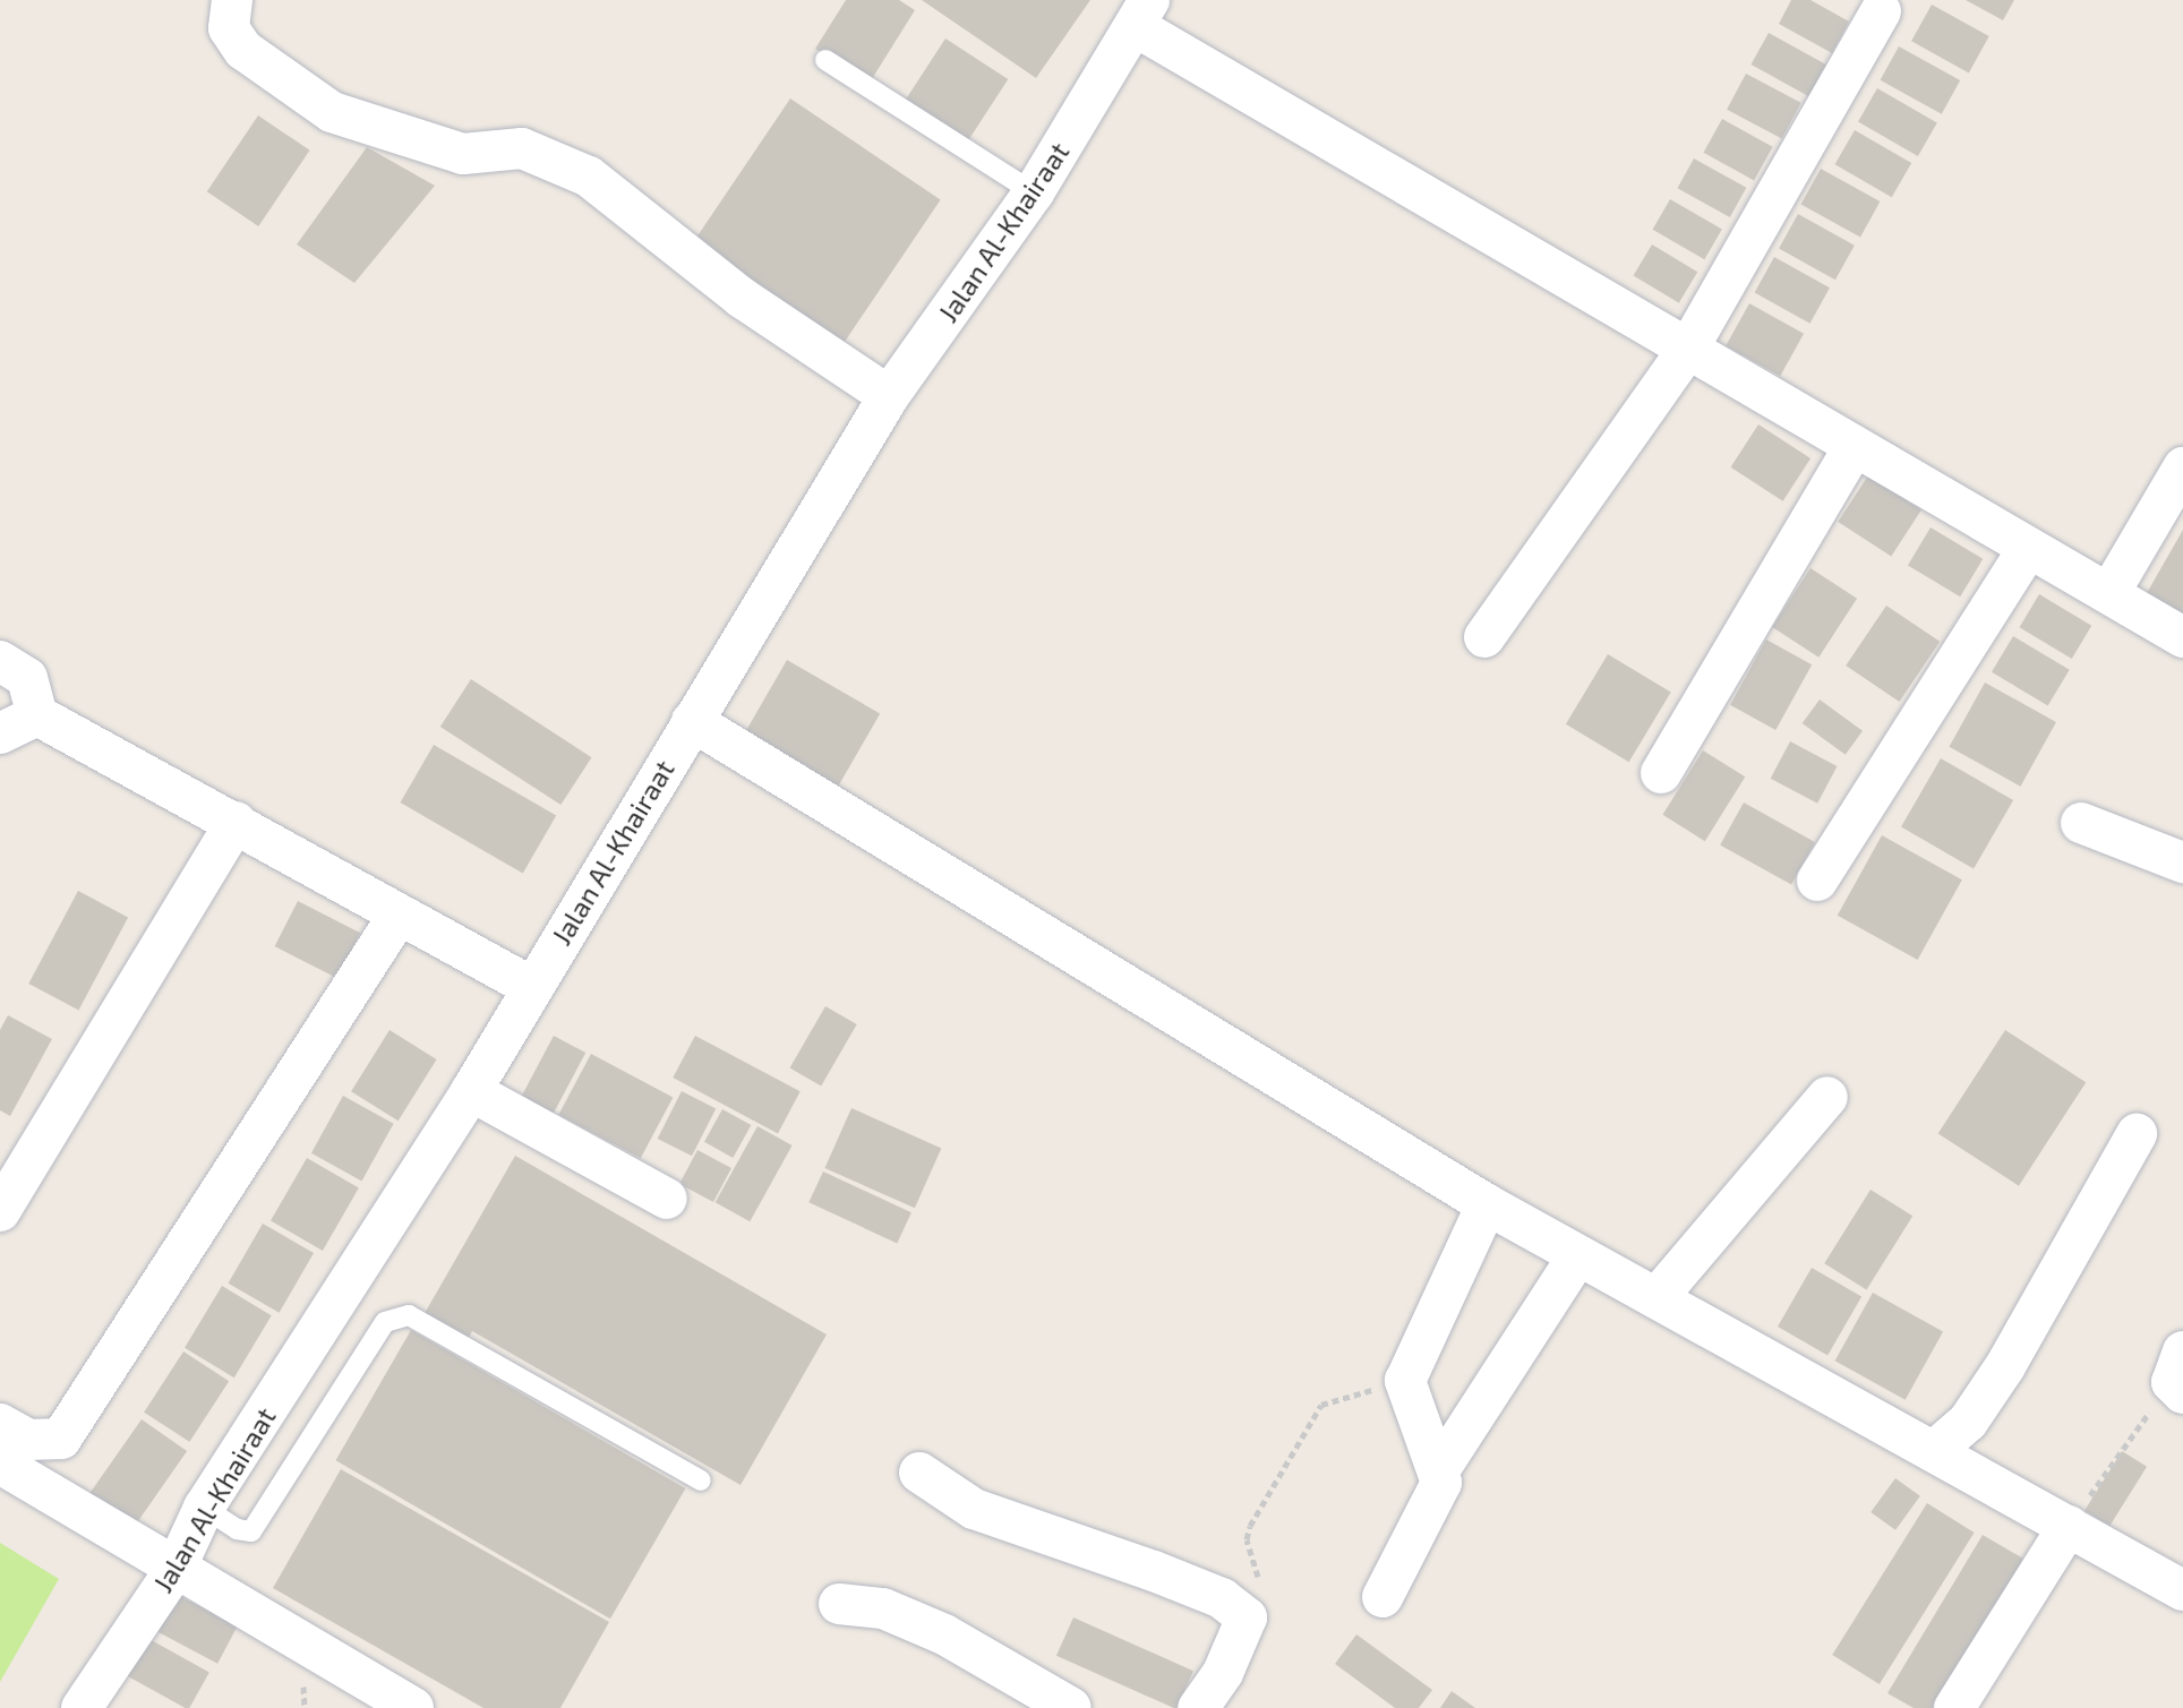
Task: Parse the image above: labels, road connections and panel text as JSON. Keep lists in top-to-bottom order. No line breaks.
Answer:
{"streets":{"street":["Jalan Al-Khairaat"]}}
